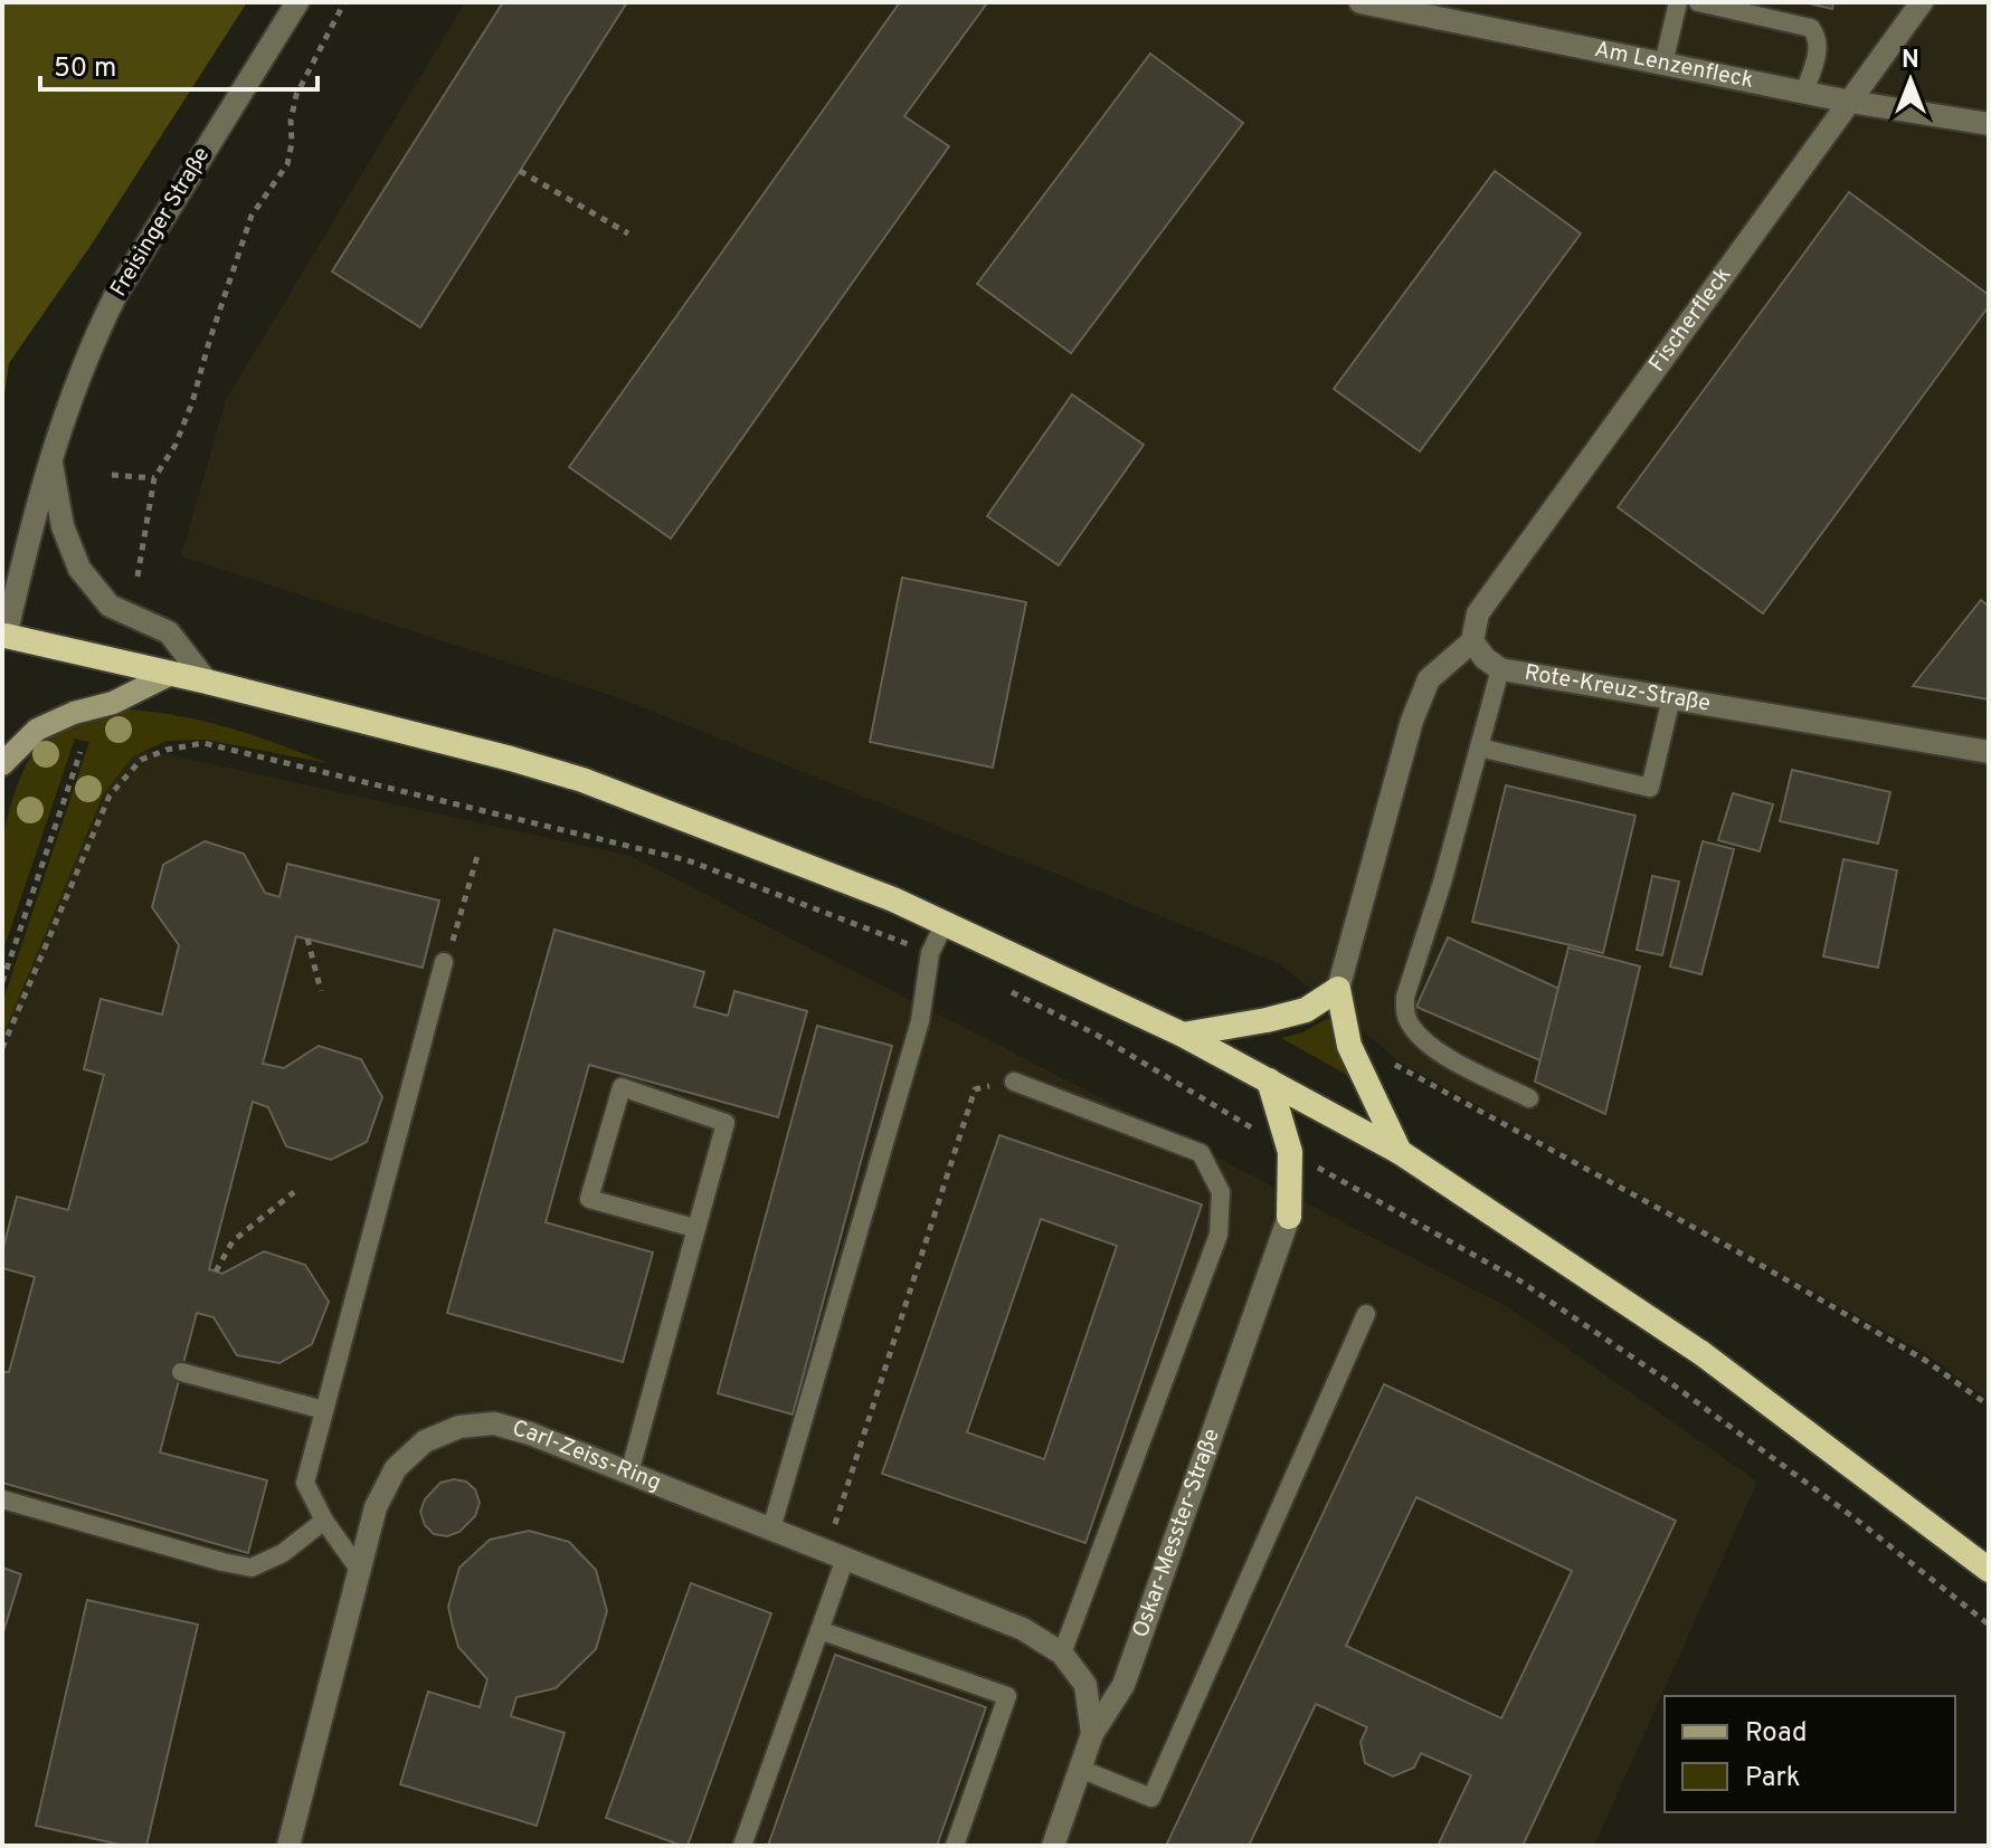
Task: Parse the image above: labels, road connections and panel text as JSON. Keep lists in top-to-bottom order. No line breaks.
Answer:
{"streets":{"street":["Am Lenzenfleck","Freisinger Straße","Fischerfleck","Rote-Kreuz-Straße","Carl-Zeiss-Ring","Oskar-Messter-Straße"]},"crossings":[["Am Lenzenfleck","Fischerfleck"],["Fischerfleck","Rote-Kreuz-Straße"],["Carl-Zeiss-Ring","Oskar-Messter-Straße"]],"legend":["Road","Park"],"scale_bar":"50 m","north":"top"}
